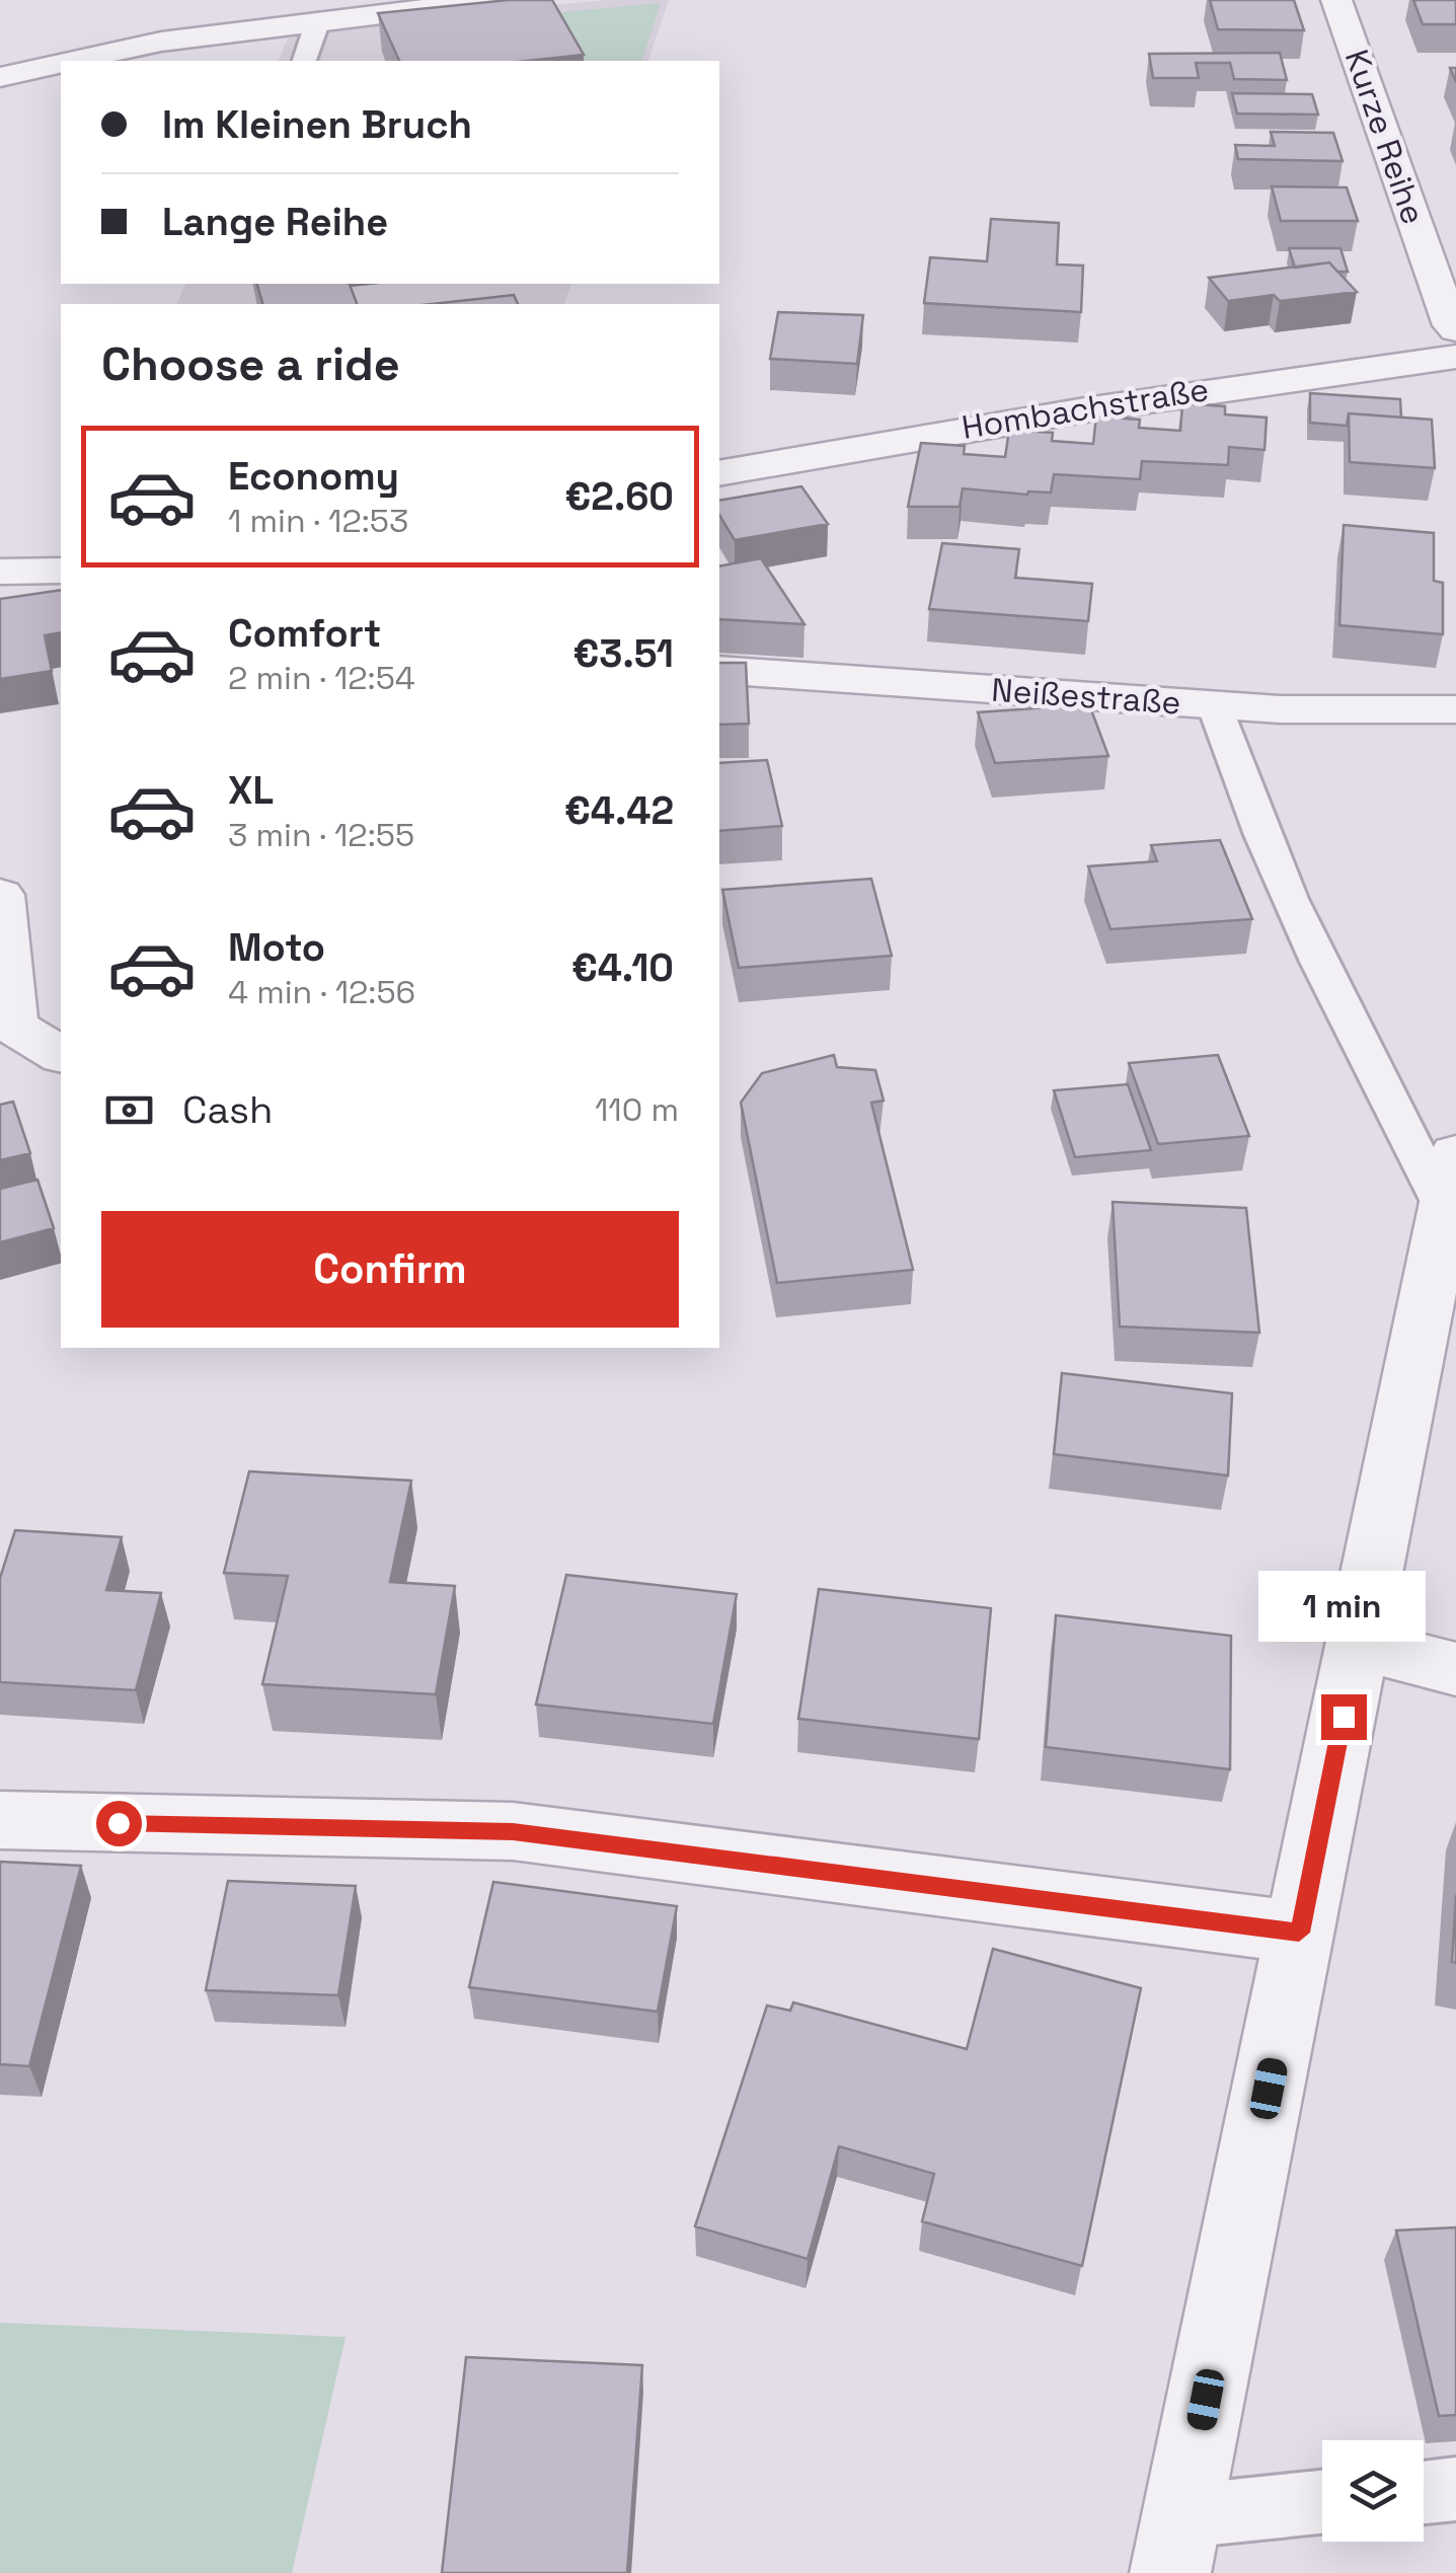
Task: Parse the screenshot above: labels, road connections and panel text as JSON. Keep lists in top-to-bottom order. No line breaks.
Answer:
{"streets":{"street":["Kurze Reihe","Hombachstraße","Neißestraße"]},"page":{"banner":["Im Kleinen Bruch","Lange Reihe"],"heading":"Choose a ride","list":[{"name":"Economy","note":"1 min · 12:53","value":"€2.60"},{"name":"Comfort","note":"2 min · 12:54","value":"€3.51"},{"name":"XL","note":"3 min · 12:55","value":"€4.42"},{"name":"Moto","note":"4 min · 12:56","value":"€4.10"}],"pay":["Cash","110 m"],"buttons":"Confirm","bubble":"1 min"}}
